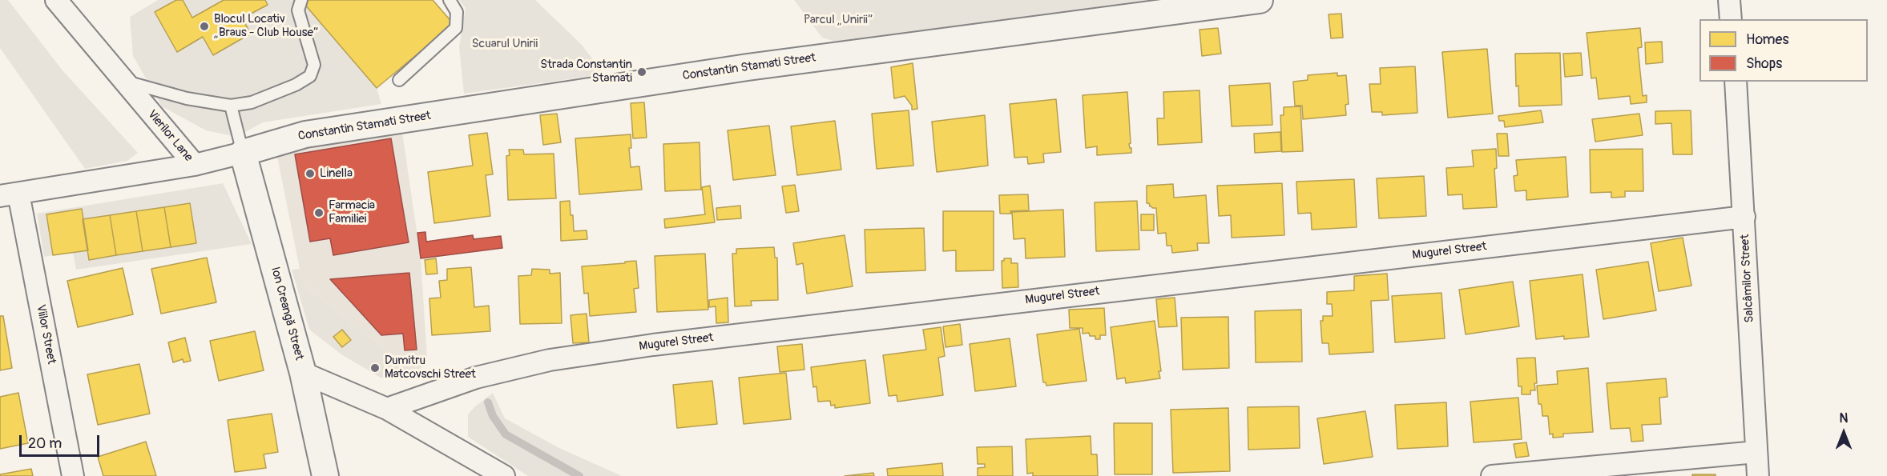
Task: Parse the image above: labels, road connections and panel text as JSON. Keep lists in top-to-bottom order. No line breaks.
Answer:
{"streets":{"street":["Constantin Stamati Street","Vierilor Lane","Mugurel Street","Salcâmilor Street","Ion Creangă Street","Viilor Street"]},"crossings":[["Constantin Stamati Street","Ion Creangă Street"],["Vierilor Lane","Viilor Street"],["Mugurel Street","Salcâmilor Street"]],"parks":["Parcul „Unirii”","Scuarul Unirii"],"places":["Blocul Locativ „Braus - Club House”","Strada Constantin Stamati","Linella","Farmacia Familiei","Dumitru Matcovschi Street"],"legend":["Homes","Shops"],"scale_bar":"20 m","north":"top"}
